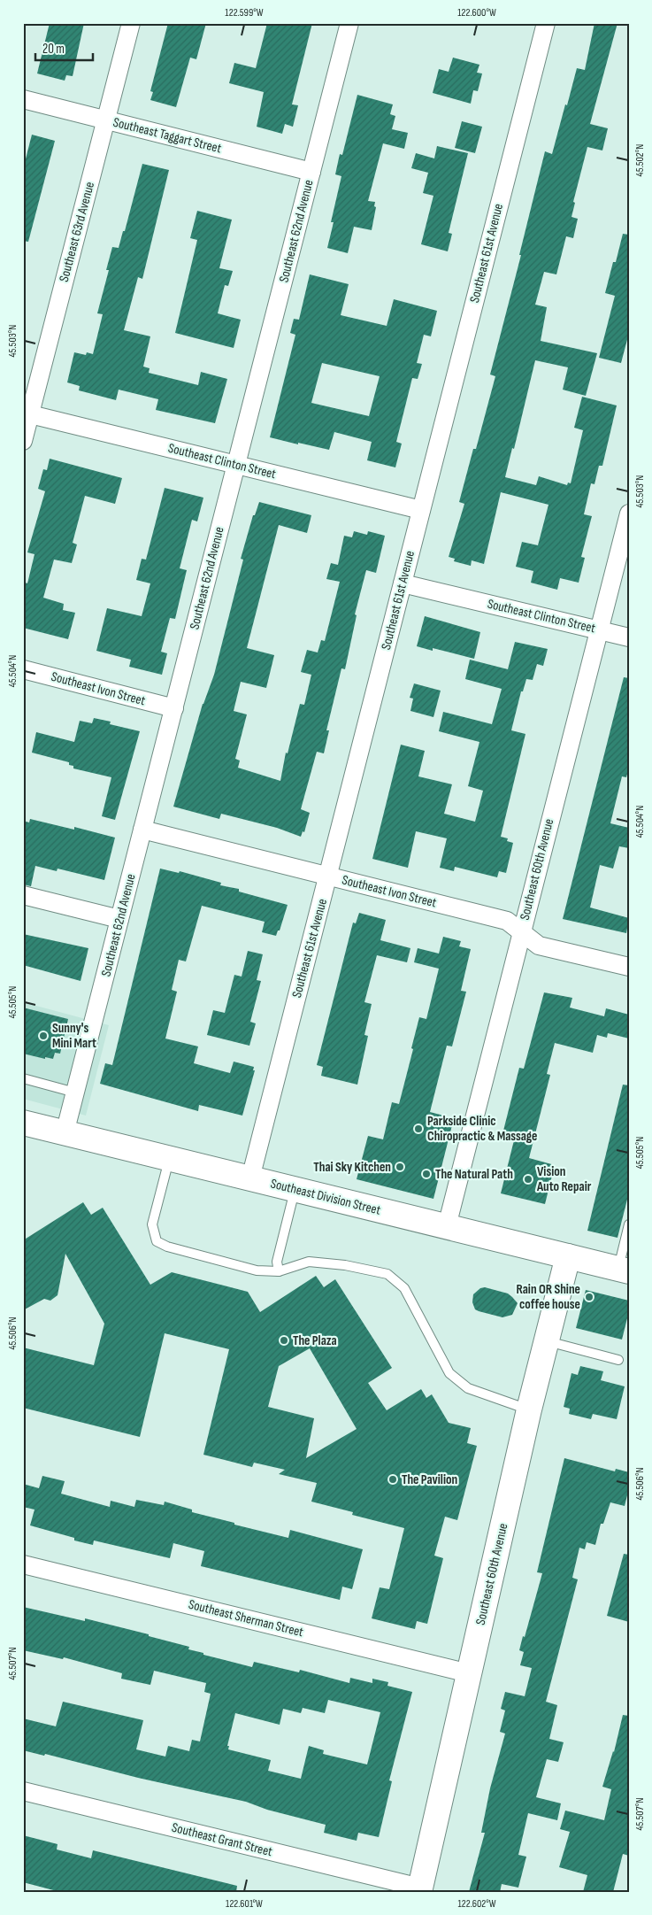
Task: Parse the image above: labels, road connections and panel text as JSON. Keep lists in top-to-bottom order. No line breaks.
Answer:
{"streets":{"main road":["Southeast 60th Avenue","Southeast Division Street"],"street":["Southeast Taggart Street","Southeast 62nd Avenue","Southeast 63rd Avenue","Southeast 61st Avenue","Southeast Clinton Street","Southeast Ivon Street","Southeast Sherman Street","Southeast Grant Street"]},"crossings":[["Southeast Taggart Street","Southeast 62nd Avenue"],["Southeast Taggart Street","Southeast 63rd Avenue"],["Southeast 62nd Avenue","Southeast Clinton Street"],["Southeast 62nd Avenue","Southeast Ivon Street"],["Southeast 62nd Avenue","Southeast Division Street"],["Southeast 63rd Avenue","Southeast Clinton Street"],["Southeast 61st Avenue","Southeast Clinton Street"],["Southeast 61st Avenue","Southeast Ivon Street"],["Southeast 61st Avenue","Southeast Division Street"],["Southeast Clinton Street","Southeast 60th Avenue"],["Southeast Ivon Street","Southeast 60th Avenue"],["Southeast 60th Avenue","Southeast Division Street"],["Southeast 60th Avenue","Southeast Sherman Street"],["Southeast 60th Avenue","Southeast Grant Street"]],"places":["Sunny's Mini Mart","Parkside Clinic Chiropractic & Massage","Thai Sky Kitchen","The Natural Path","Vision Auto Repair","Rain OR Shine coffee house","The Plaza","The Pavilion"],"scale_bar":"20 m","coordinates":["122.599°W","122.600°W","45.502°N","45.503°N","45.504°N","45.505°N","45.506°N","45.507°N","122.601°W","122.602°W"]}
